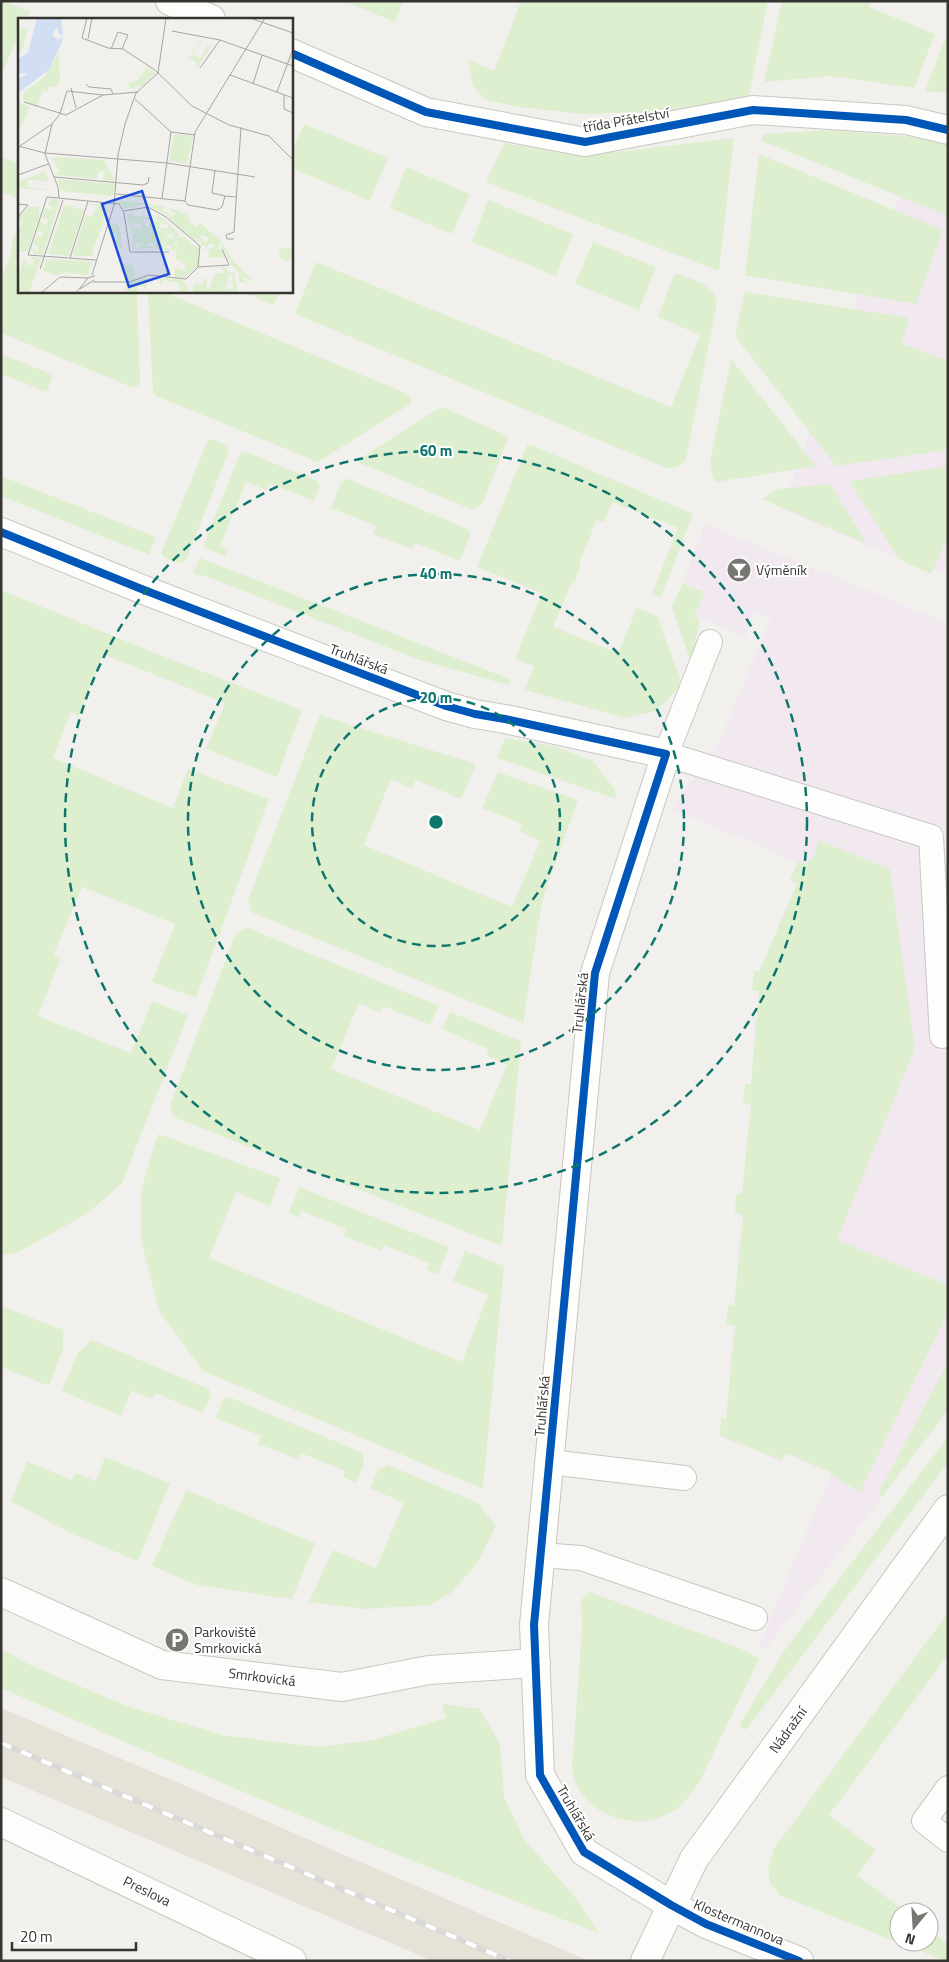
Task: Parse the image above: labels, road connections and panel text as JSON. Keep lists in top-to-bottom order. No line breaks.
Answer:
{"streets":{"street":["třída Přátelství","Truhlářská","Smrkovická","Nádražní","Preslova","Klostermannova"]},"crossings":[["Truhlářská","Smrkovická"],["Truhlářská","Nádražní"],["Truhlářská","Klostermannova"],["Nádražní","Klostermannova"]],"places":{"bar":["Výměník"],"parking":["Parkoviště Smrkovická"]},"scale_bar":"20 m","north":"bottom","rings":["60 m","40 m","20 m"]}
